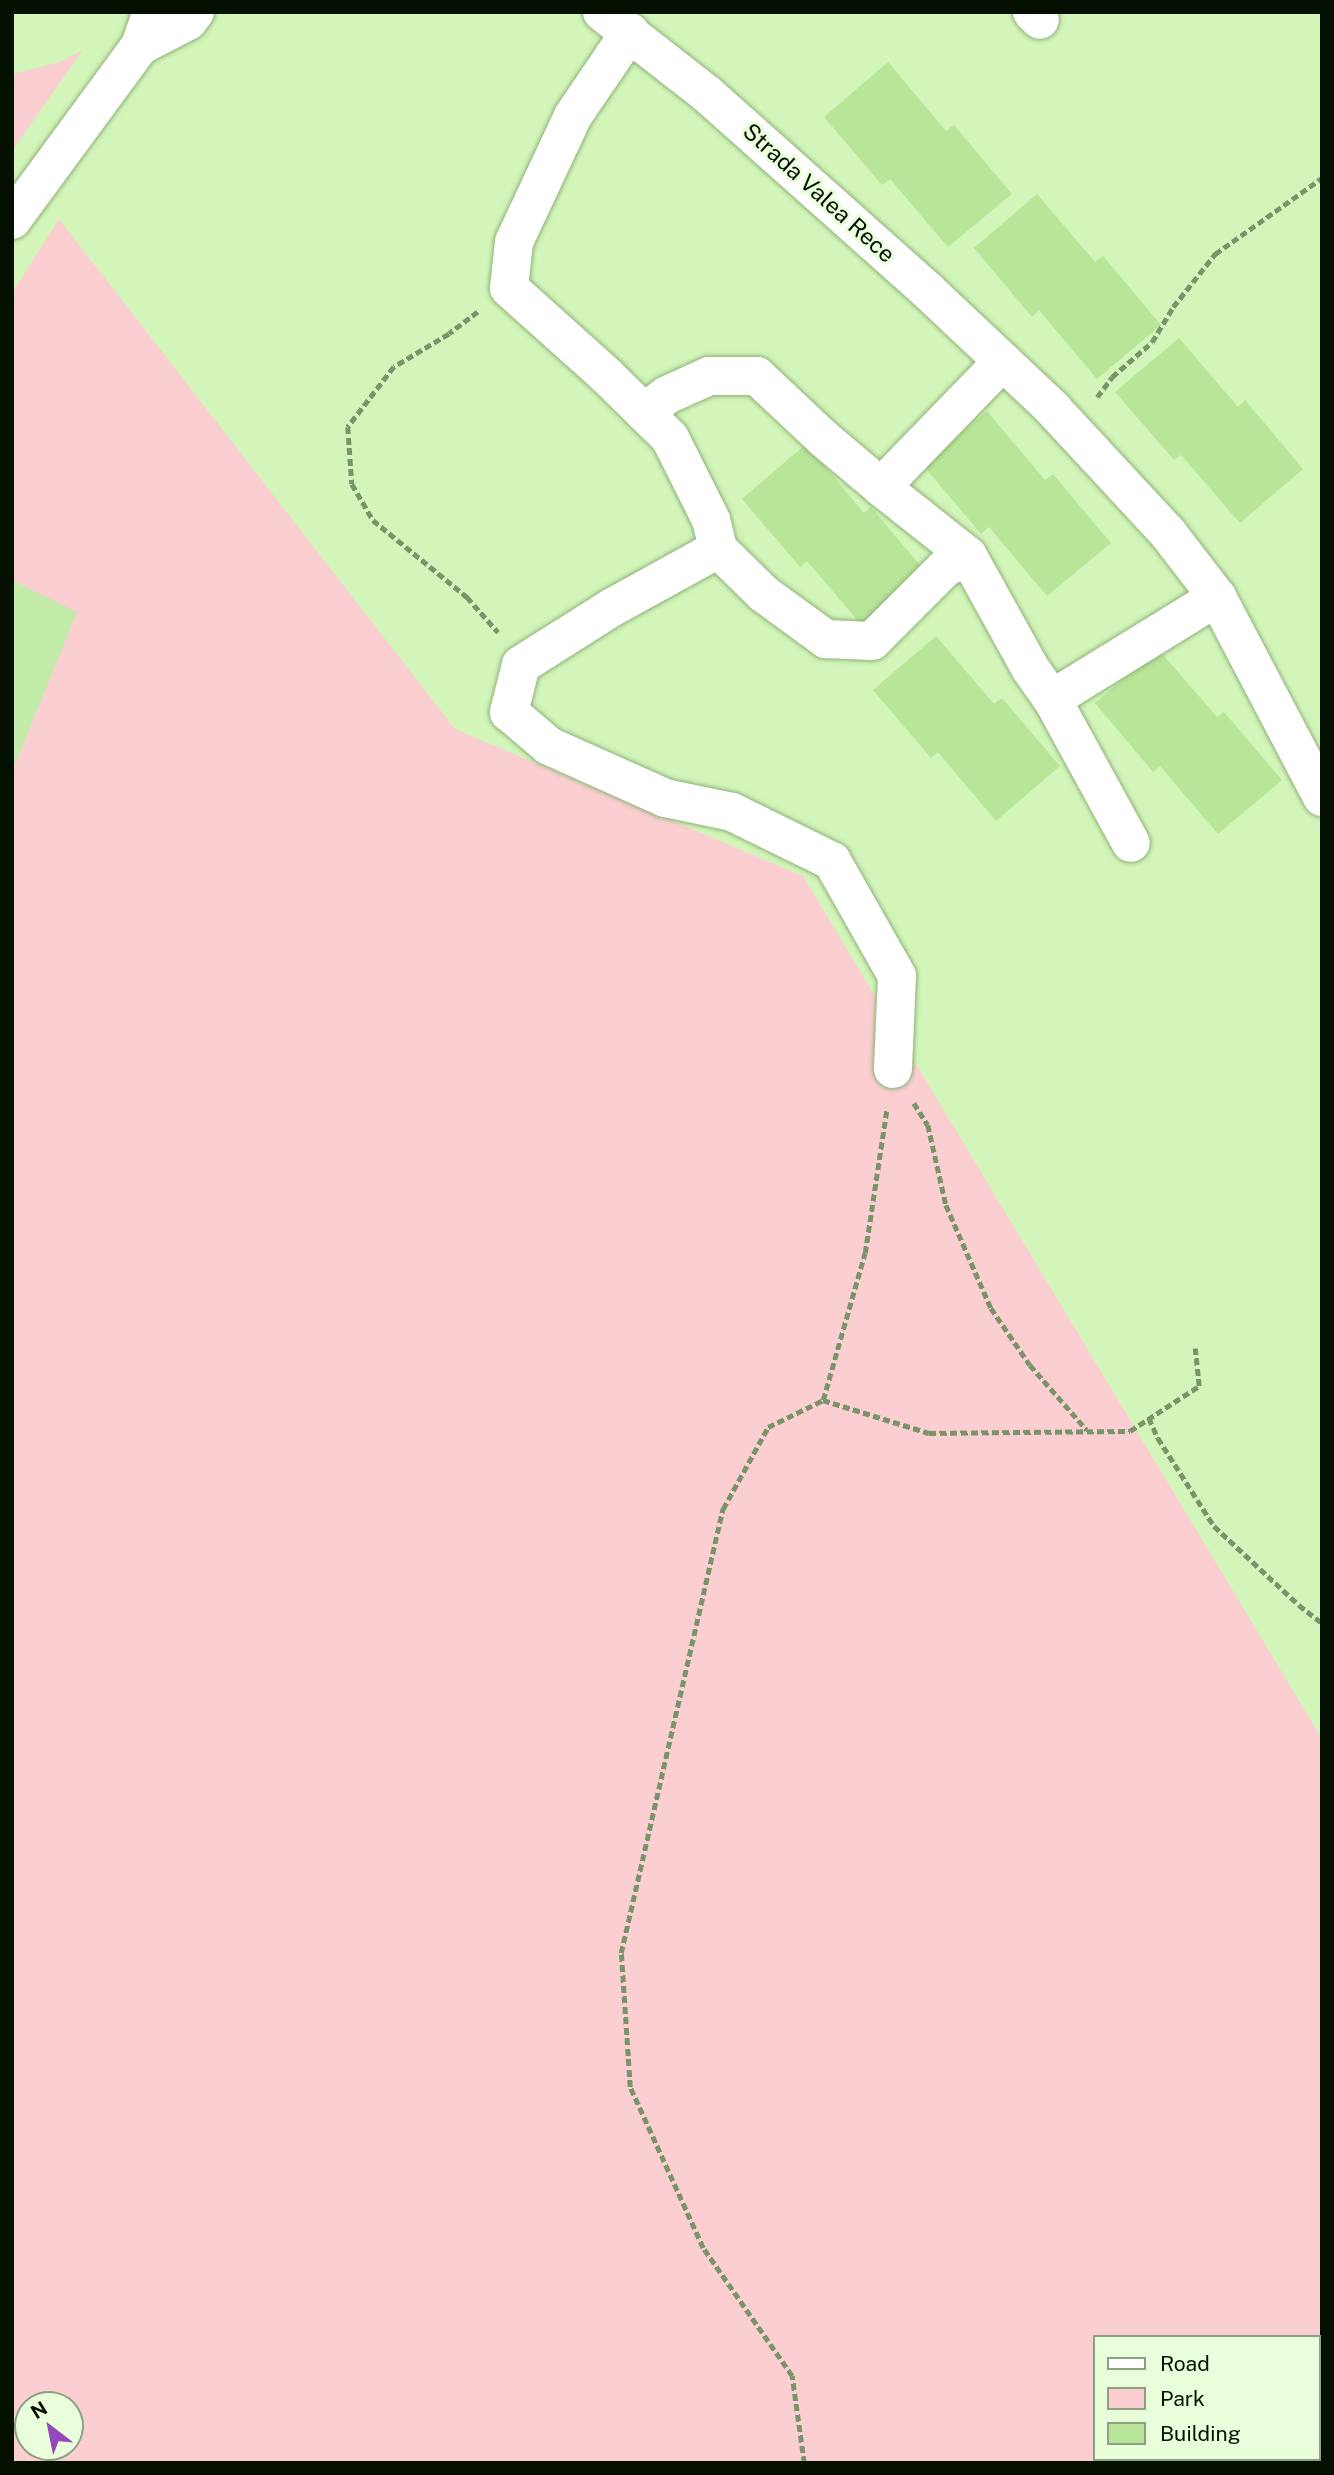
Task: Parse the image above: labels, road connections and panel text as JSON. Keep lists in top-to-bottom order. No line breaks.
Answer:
{"streets":{"street":["Strada Valea Rece"]},"legend":["Road","Park","Building"],"north":"top left"}
